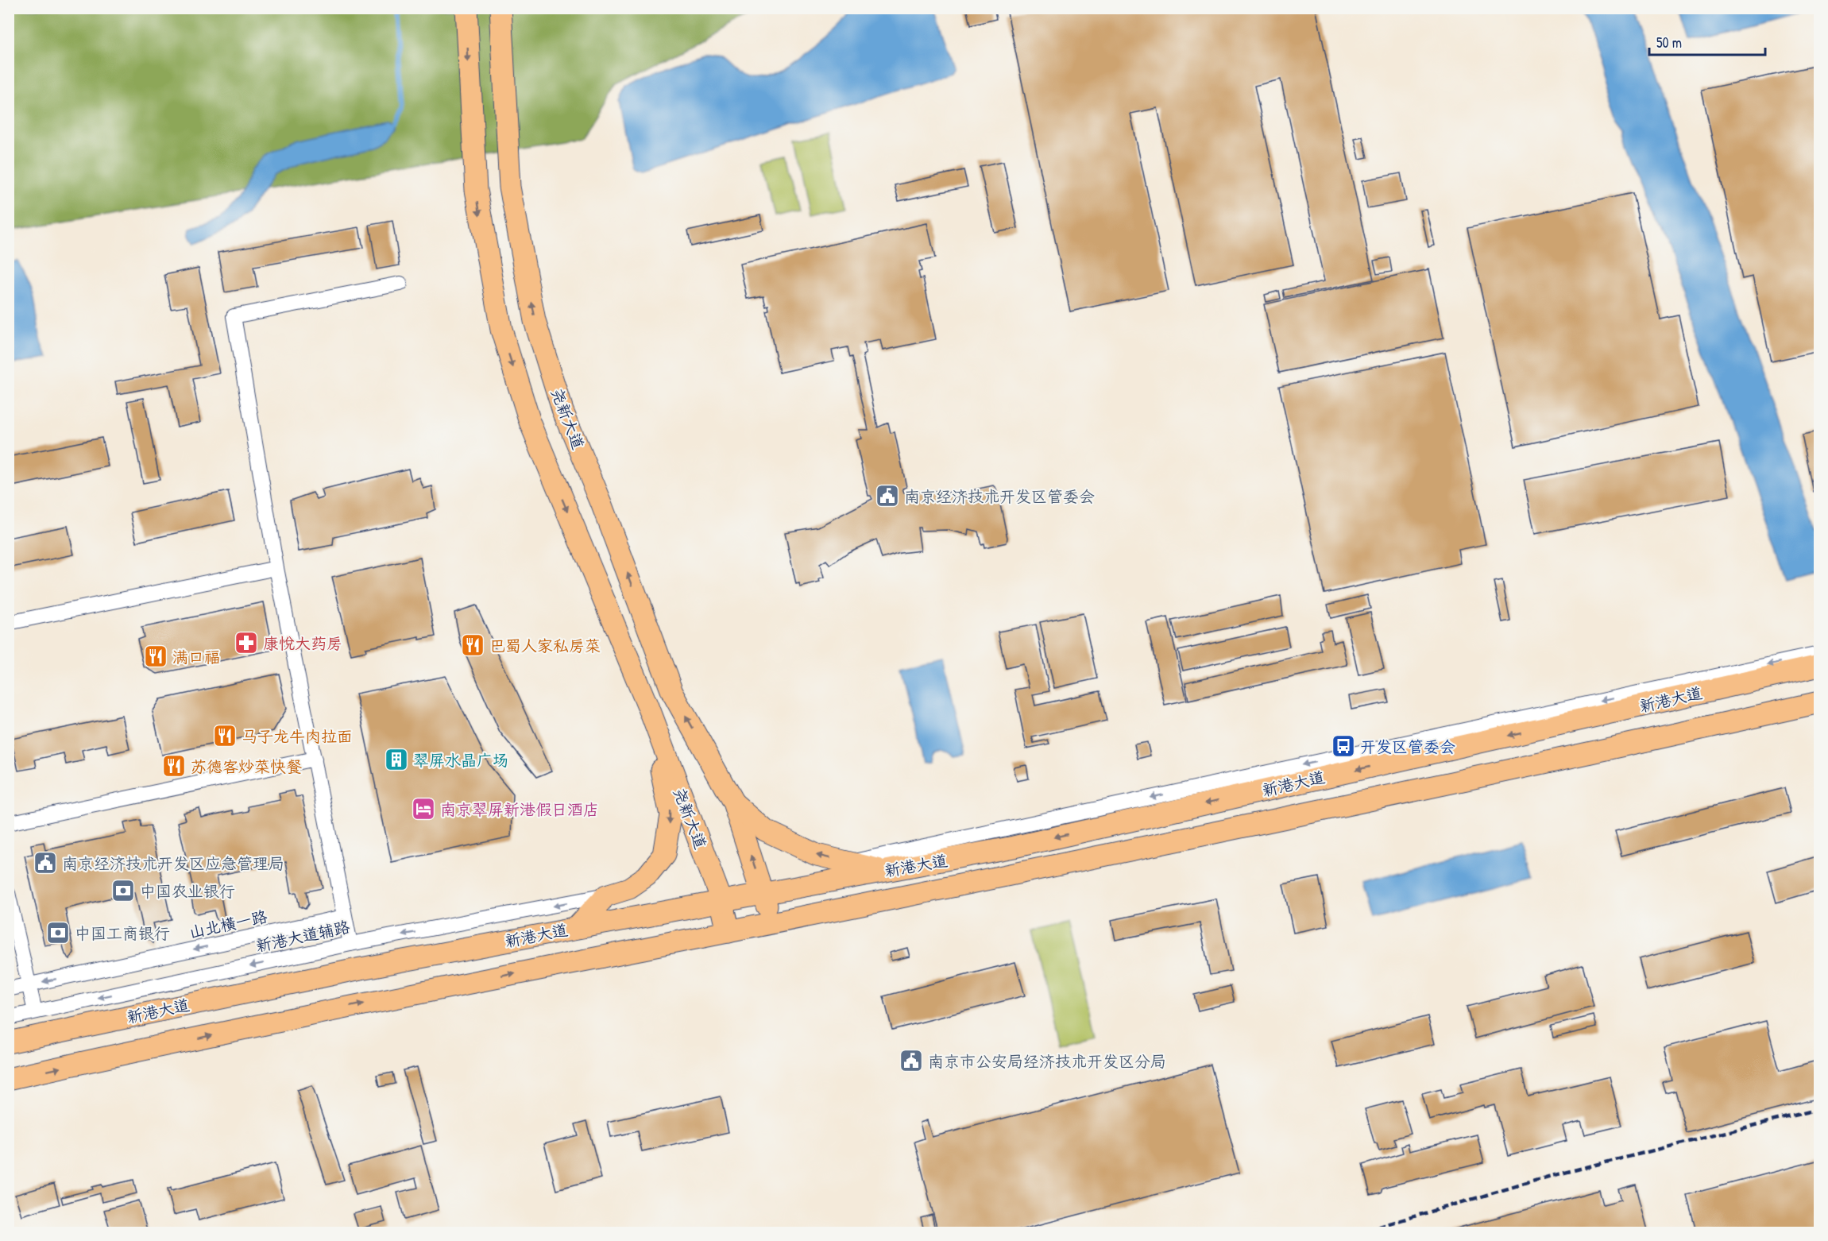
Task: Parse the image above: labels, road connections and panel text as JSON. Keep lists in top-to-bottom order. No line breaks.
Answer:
{"streets":{"main road":["尧新大道","新港大道"],"street":["山北横一路","新港大道辅路"]},"crossings":[["尧新大道","新港大道"],["尧新大道","新港大道辅路"]],"one_way":["山北横一路","新港大道辅路"],"places":{"public building":["南京经济技术开发区管委会","南京经济技术开发区应急管理局","南京市公安局经济技术开发区分局"],"pharmacy":["康悦大药房"],"restaurant":["巴蜀人家私房菜","满口福","马子龙牛肉拉面","苏德客炒菜快餐"],"bus stop":["开发区管委会"],"building":["翠屏水晶广场"],"hotel":["南京翠屏新港假日酒店"],"bank":["中国农业银行","中国工商银行"]},"scale_bar":"50 m"}
